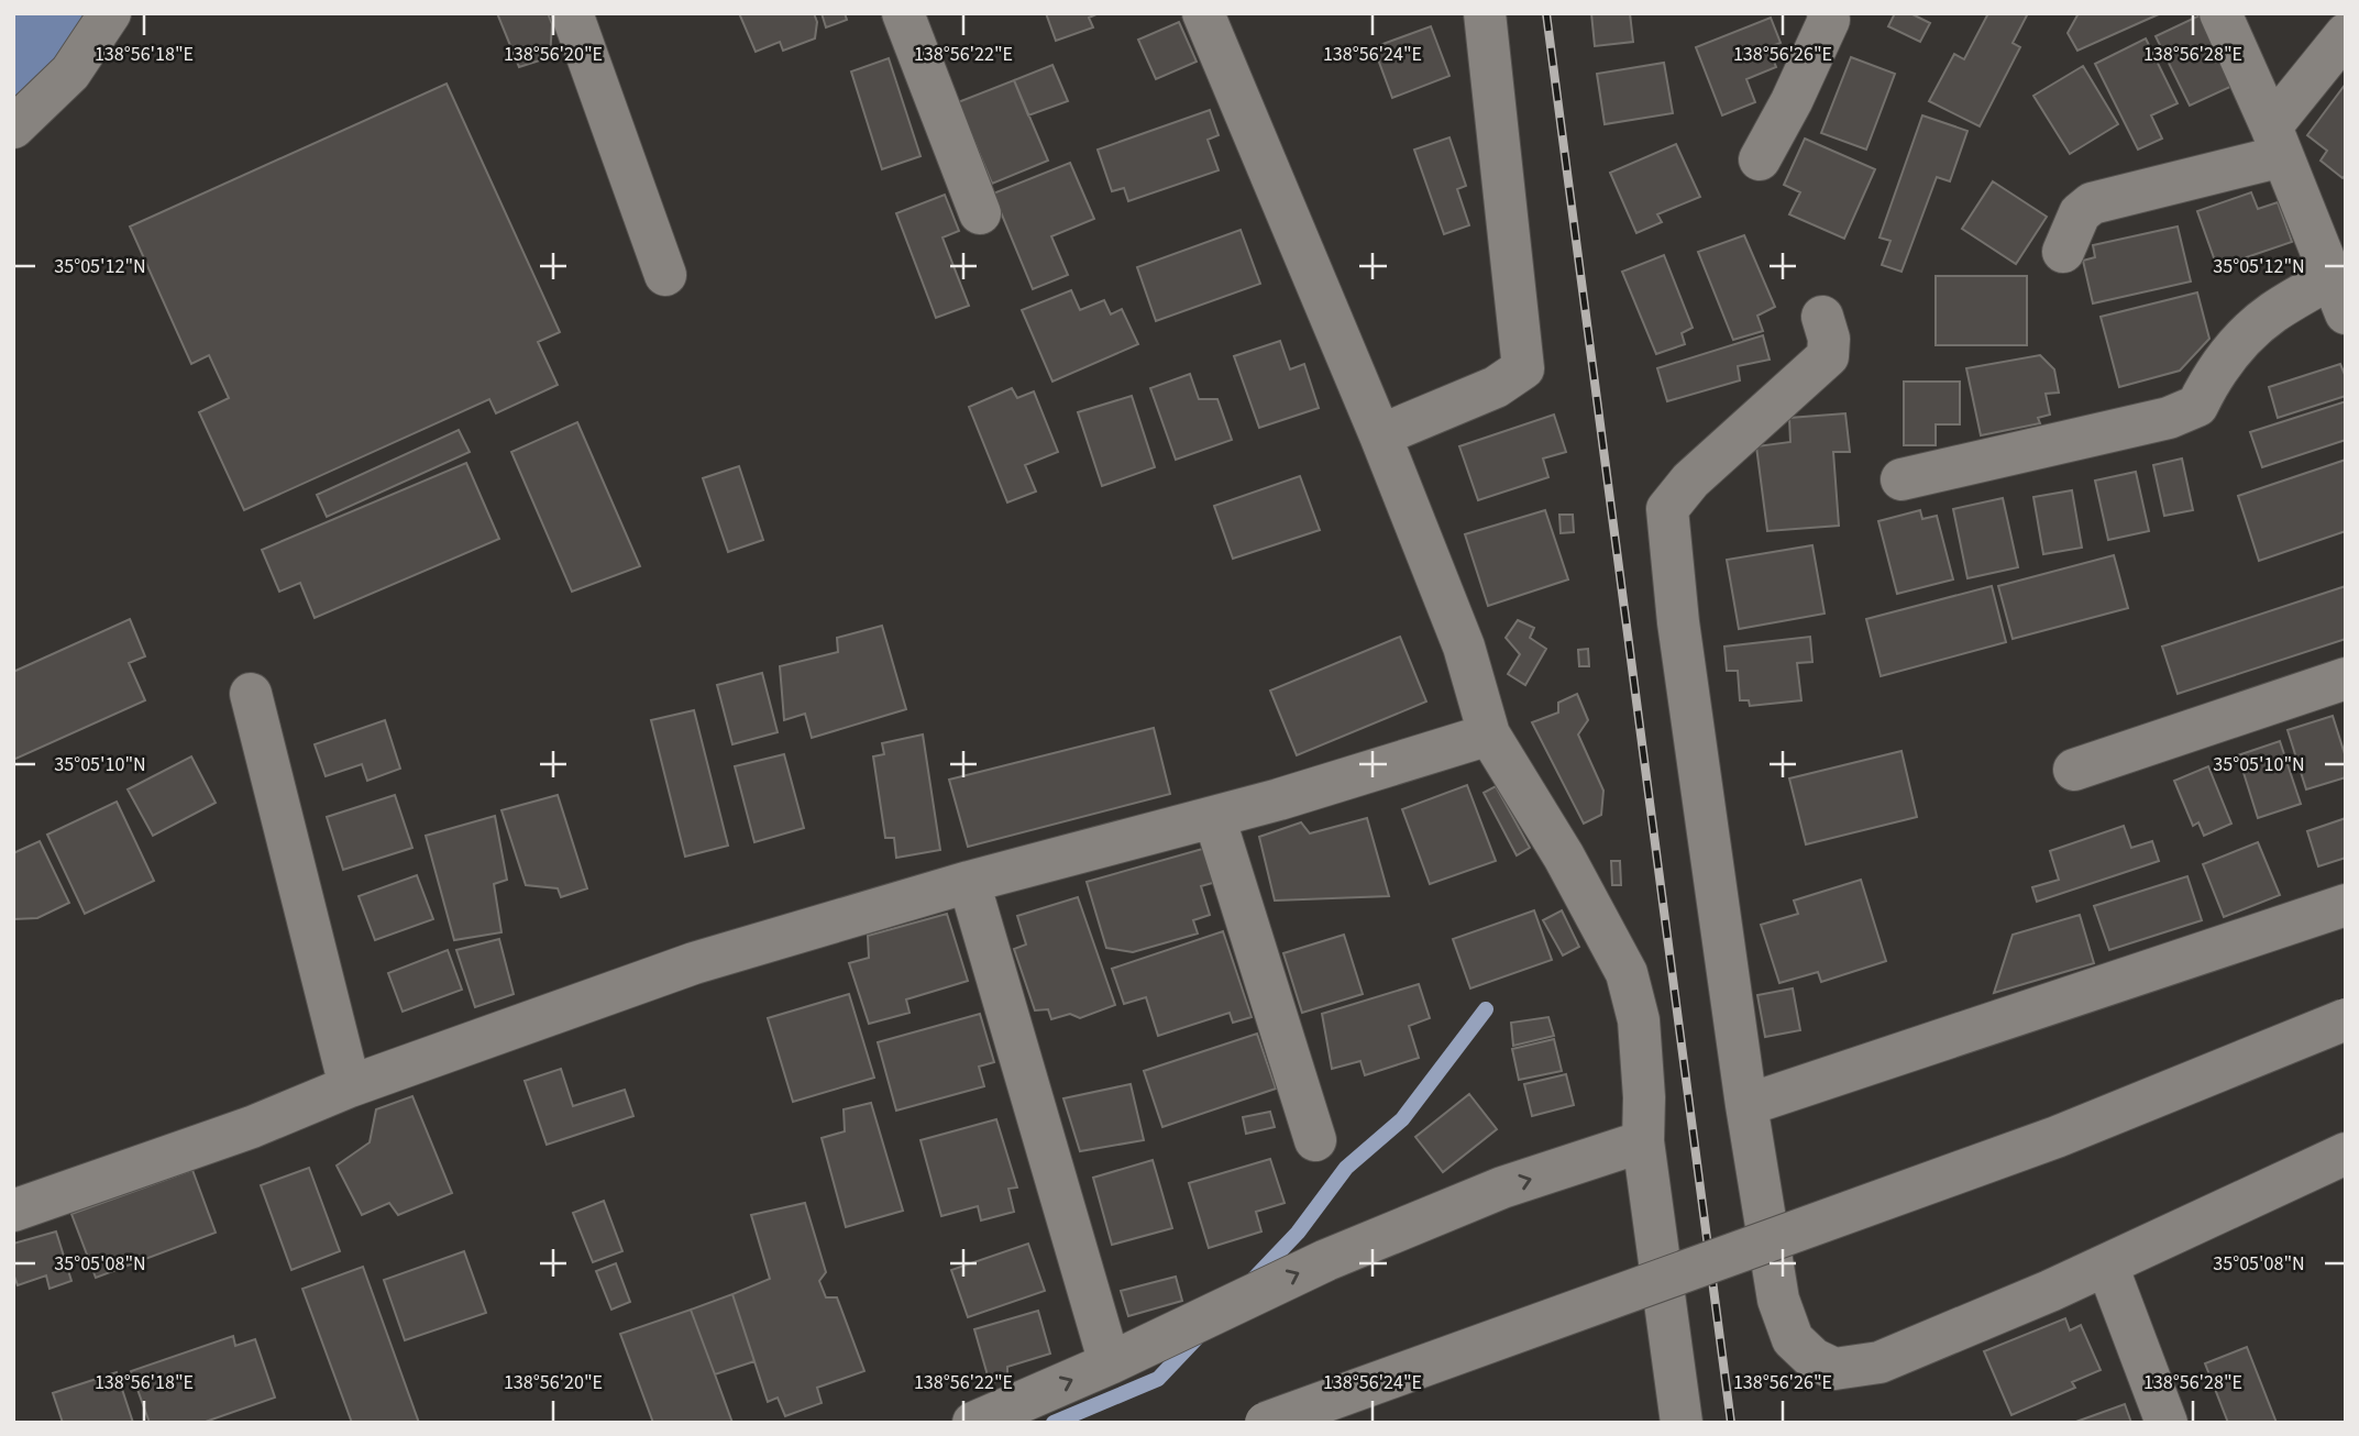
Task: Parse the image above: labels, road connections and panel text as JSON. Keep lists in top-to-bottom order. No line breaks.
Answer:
{"coordinates":["138°56'18\"E","138°56'20\"E","138°56'22\"E","138°56'24\"E","138°56'26\"E","138°56'28\"E","35°05'12\"N","35°05'10\"N","35°05'08\"N"]}
